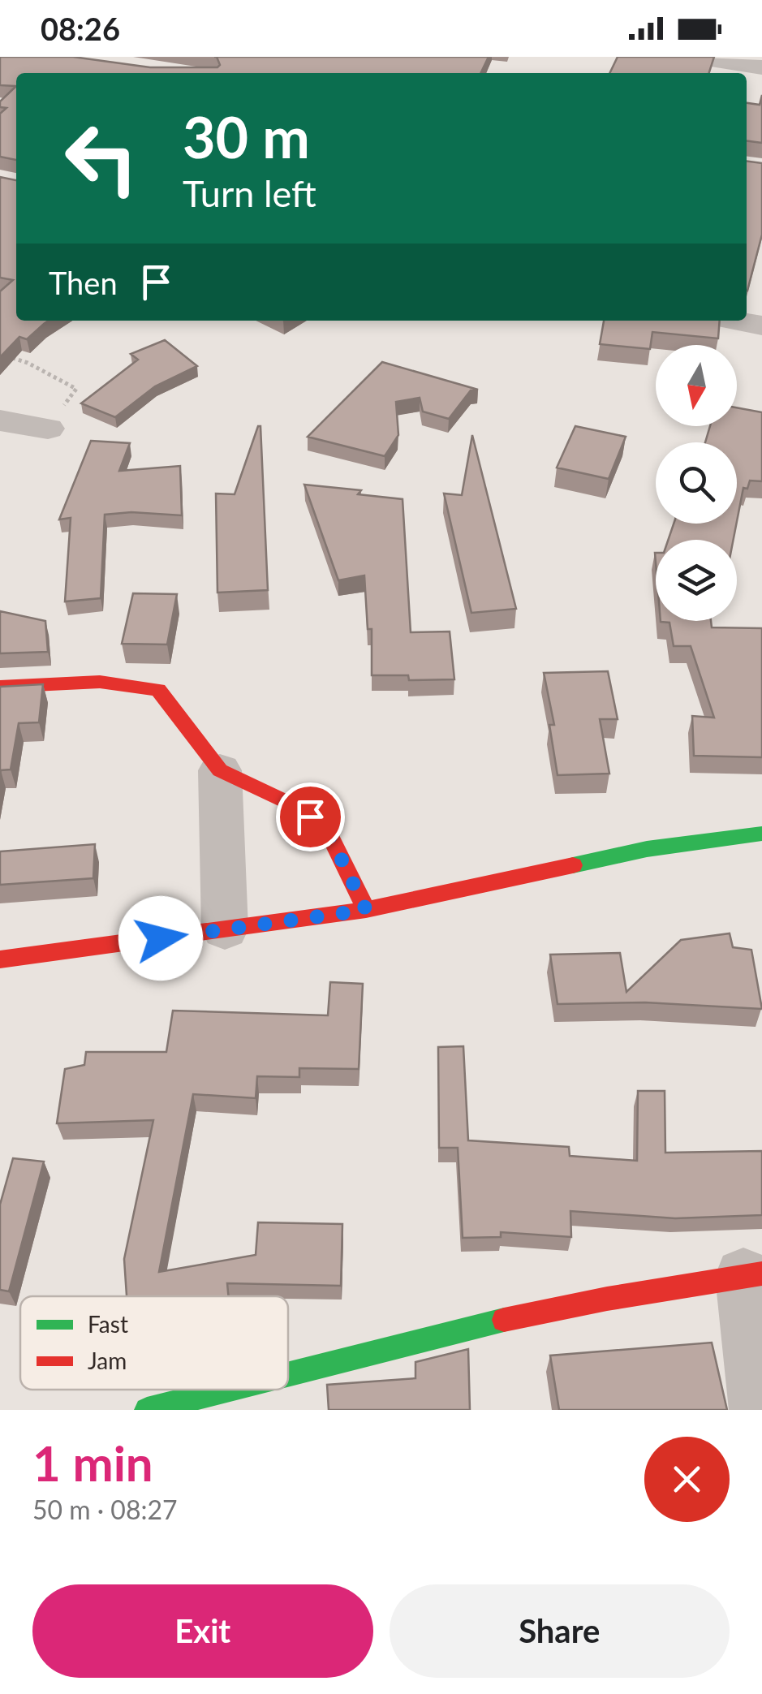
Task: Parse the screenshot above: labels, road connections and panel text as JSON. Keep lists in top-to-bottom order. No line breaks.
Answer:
{"legend":["Fast","Jam"],"north":"bottom","page":{"status":"08:26","turn":["30 m","Turn left"],"then":"Then","heading":["1 min","50 m · 08:27"],"buttons":["Exit","Share"]}}
